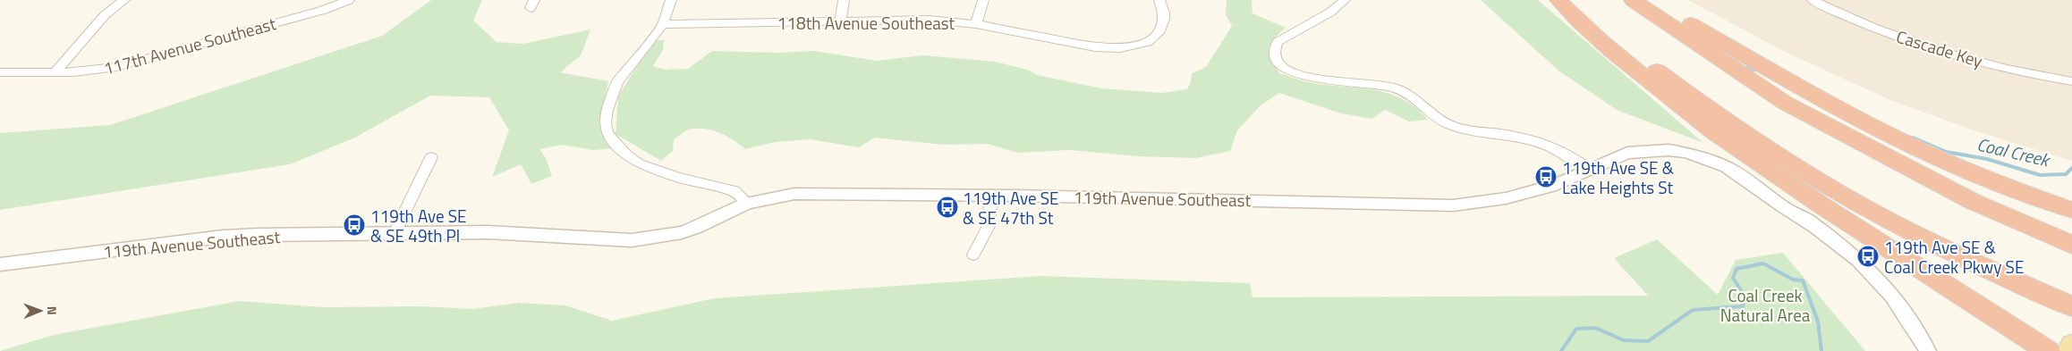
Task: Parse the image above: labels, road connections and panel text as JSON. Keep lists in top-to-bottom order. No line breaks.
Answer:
{"streets":{"street":["118th Avenue Southeast","117th Avenue Southeast","Cascade Key","119th Avenue Southeast"]},"water":["Coal Creek"],"parks":["Coal Creek Natural Area"],"places":{"bus stop":["119th Ave SE & Lake Heights St","119th Ave SE & SE 47th St","119th Ave SE & SE 49th Pl","119th Ave SE & Coal Creek Pkwy SE"]},"north":"right"}
